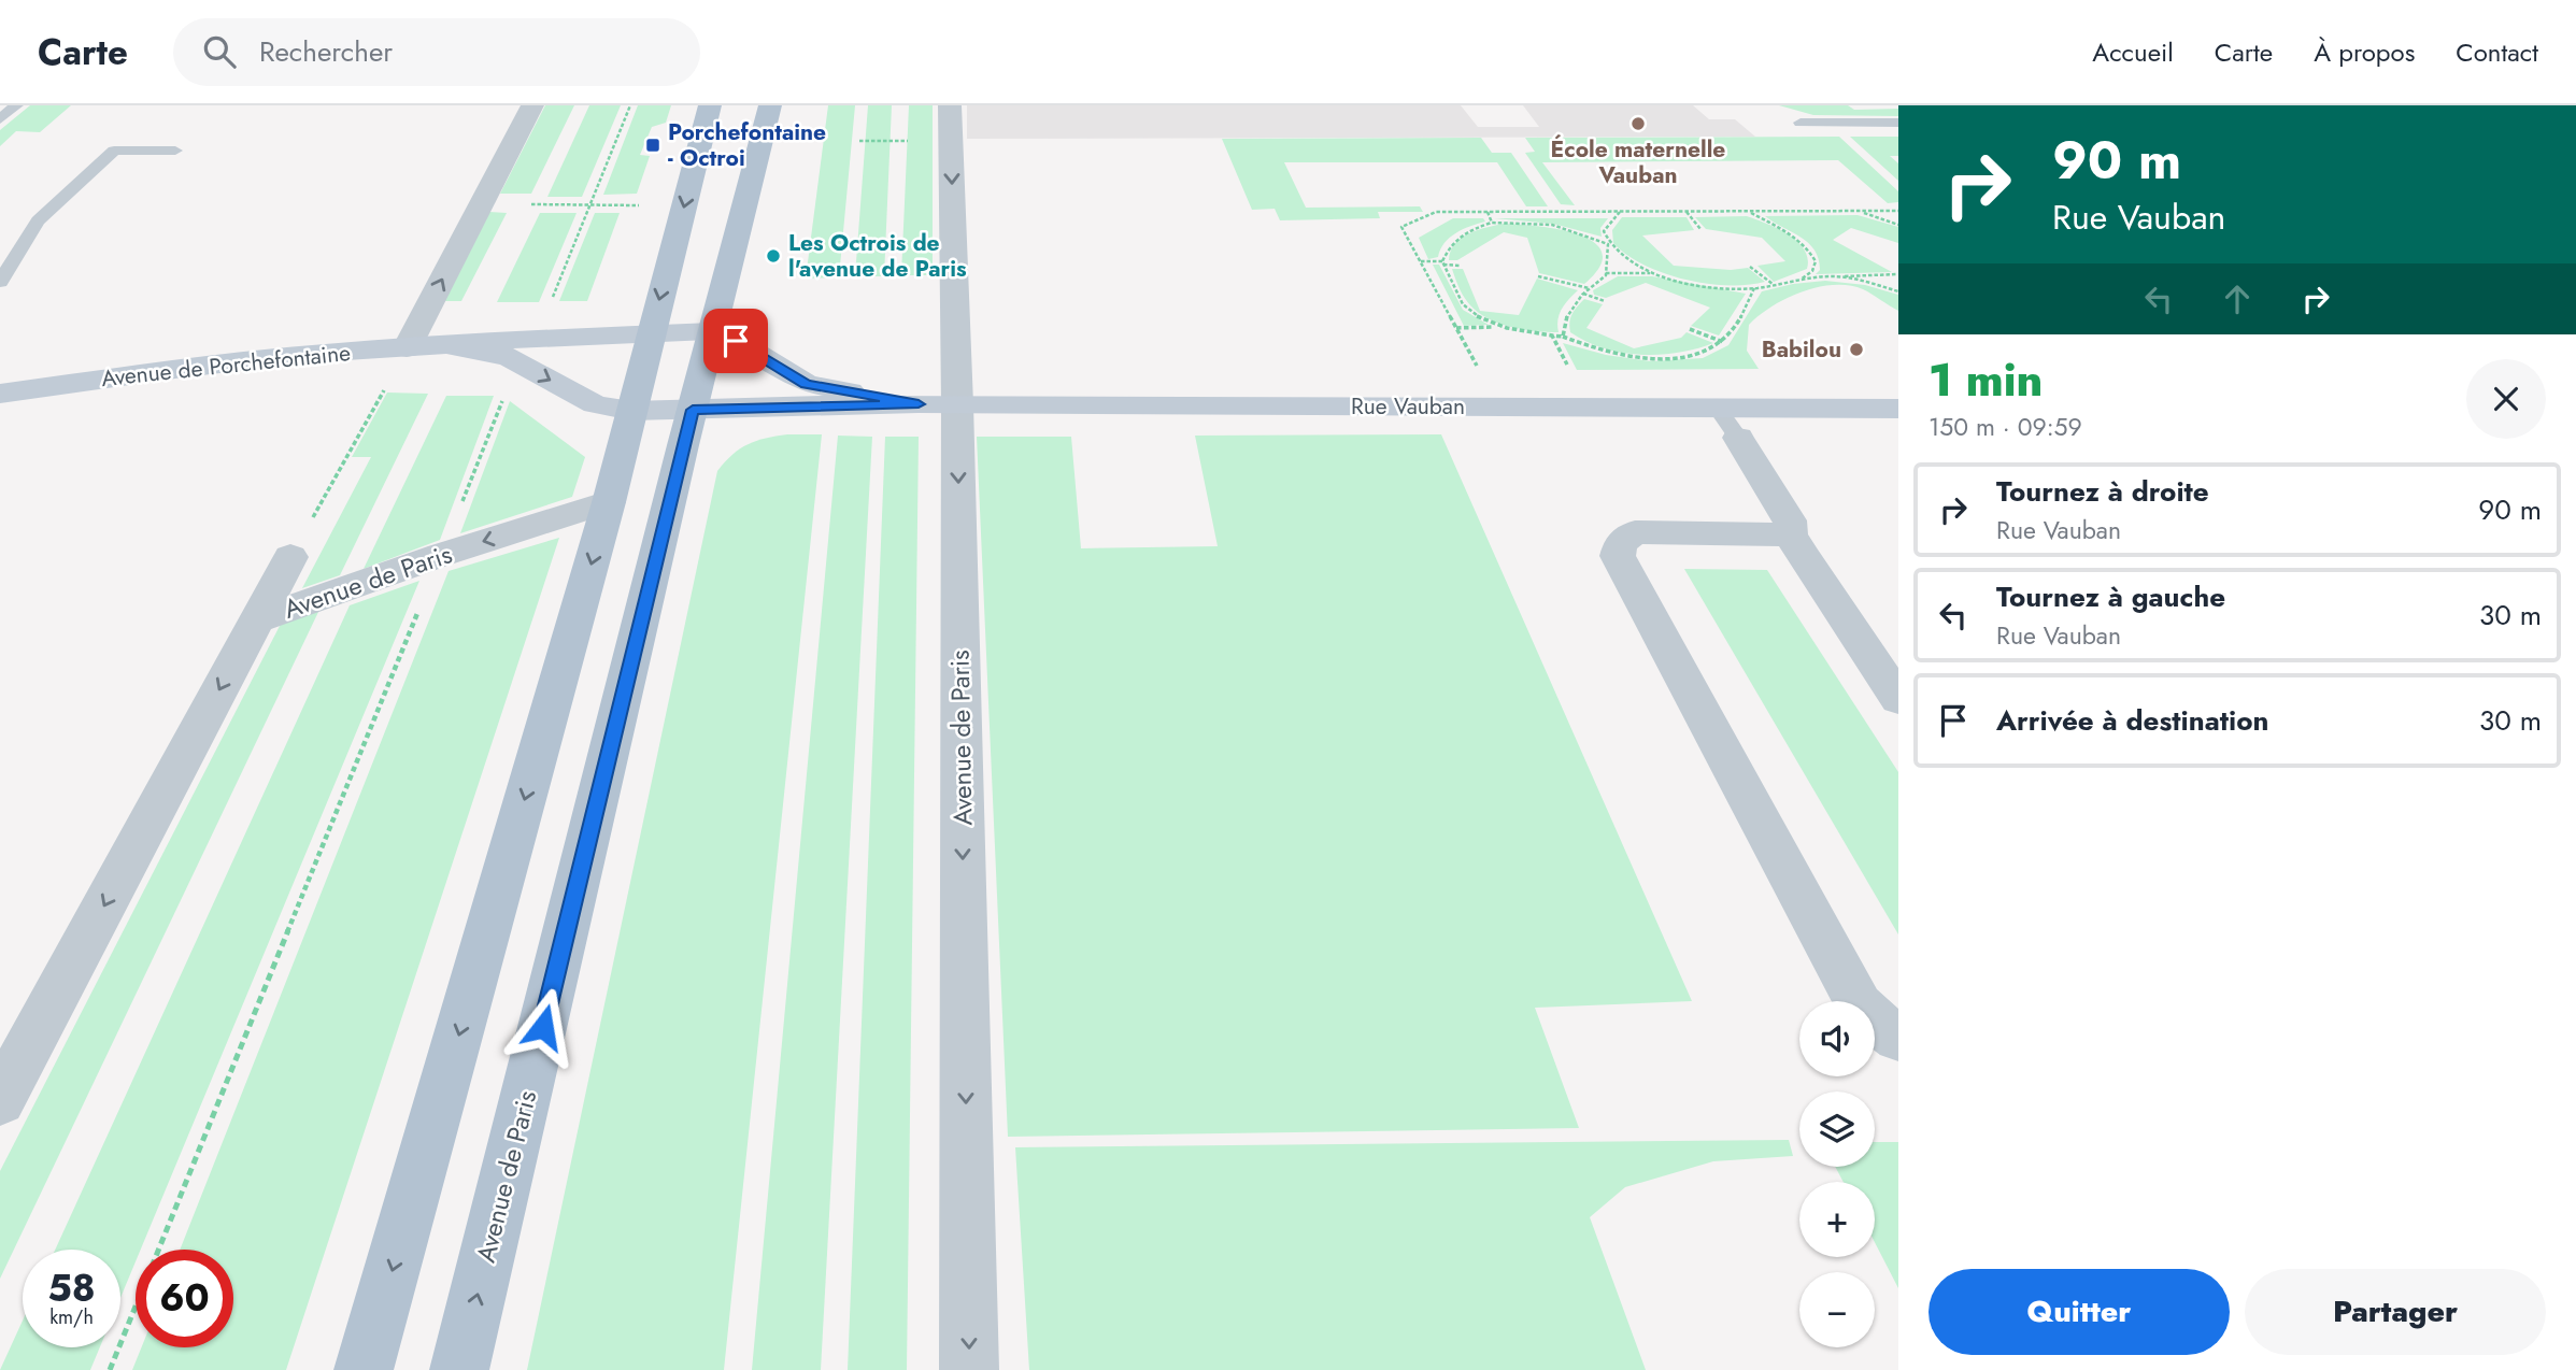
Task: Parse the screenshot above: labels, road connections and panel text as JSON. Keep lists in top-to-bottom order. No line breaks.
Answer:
{"streets":{"main road":["Avenue de Porchefontaine","Rue Vauban","Avenue de Paris"]},"crossings":[["Avenue de Porchefontaine","Rue Vauban"],["Avenue de Porchefontaine","Avenue de Paris"],["Rue Vauban","Avenue de Paris"]],"places":{"other":["École maternelle Vauban","Les Octrois de l'avenue de Paris","Babilou"],"transit":["Porchefontaine - Octroi"]},"page":{"header":"Carte","search":"Rechercher","nav":["Accueil","Carte","À propos","Contact"],"turn":["90 m","Rue Vauban"],"heading":["1 min","150 m · 09:59"],"list":[{"name":"Tournez à droite","note":"Rue Vauban","value":"90 m"},{"name":"Tournez à gauche","note":"Rue Vauban","value":"30 m"},{"name":"Arrivée à destination","value":"30 m"}],"map_buttons":["+","−"],"speed":"58 km/h","limit":"60","buttons":["Quitter","Partager"]}}
